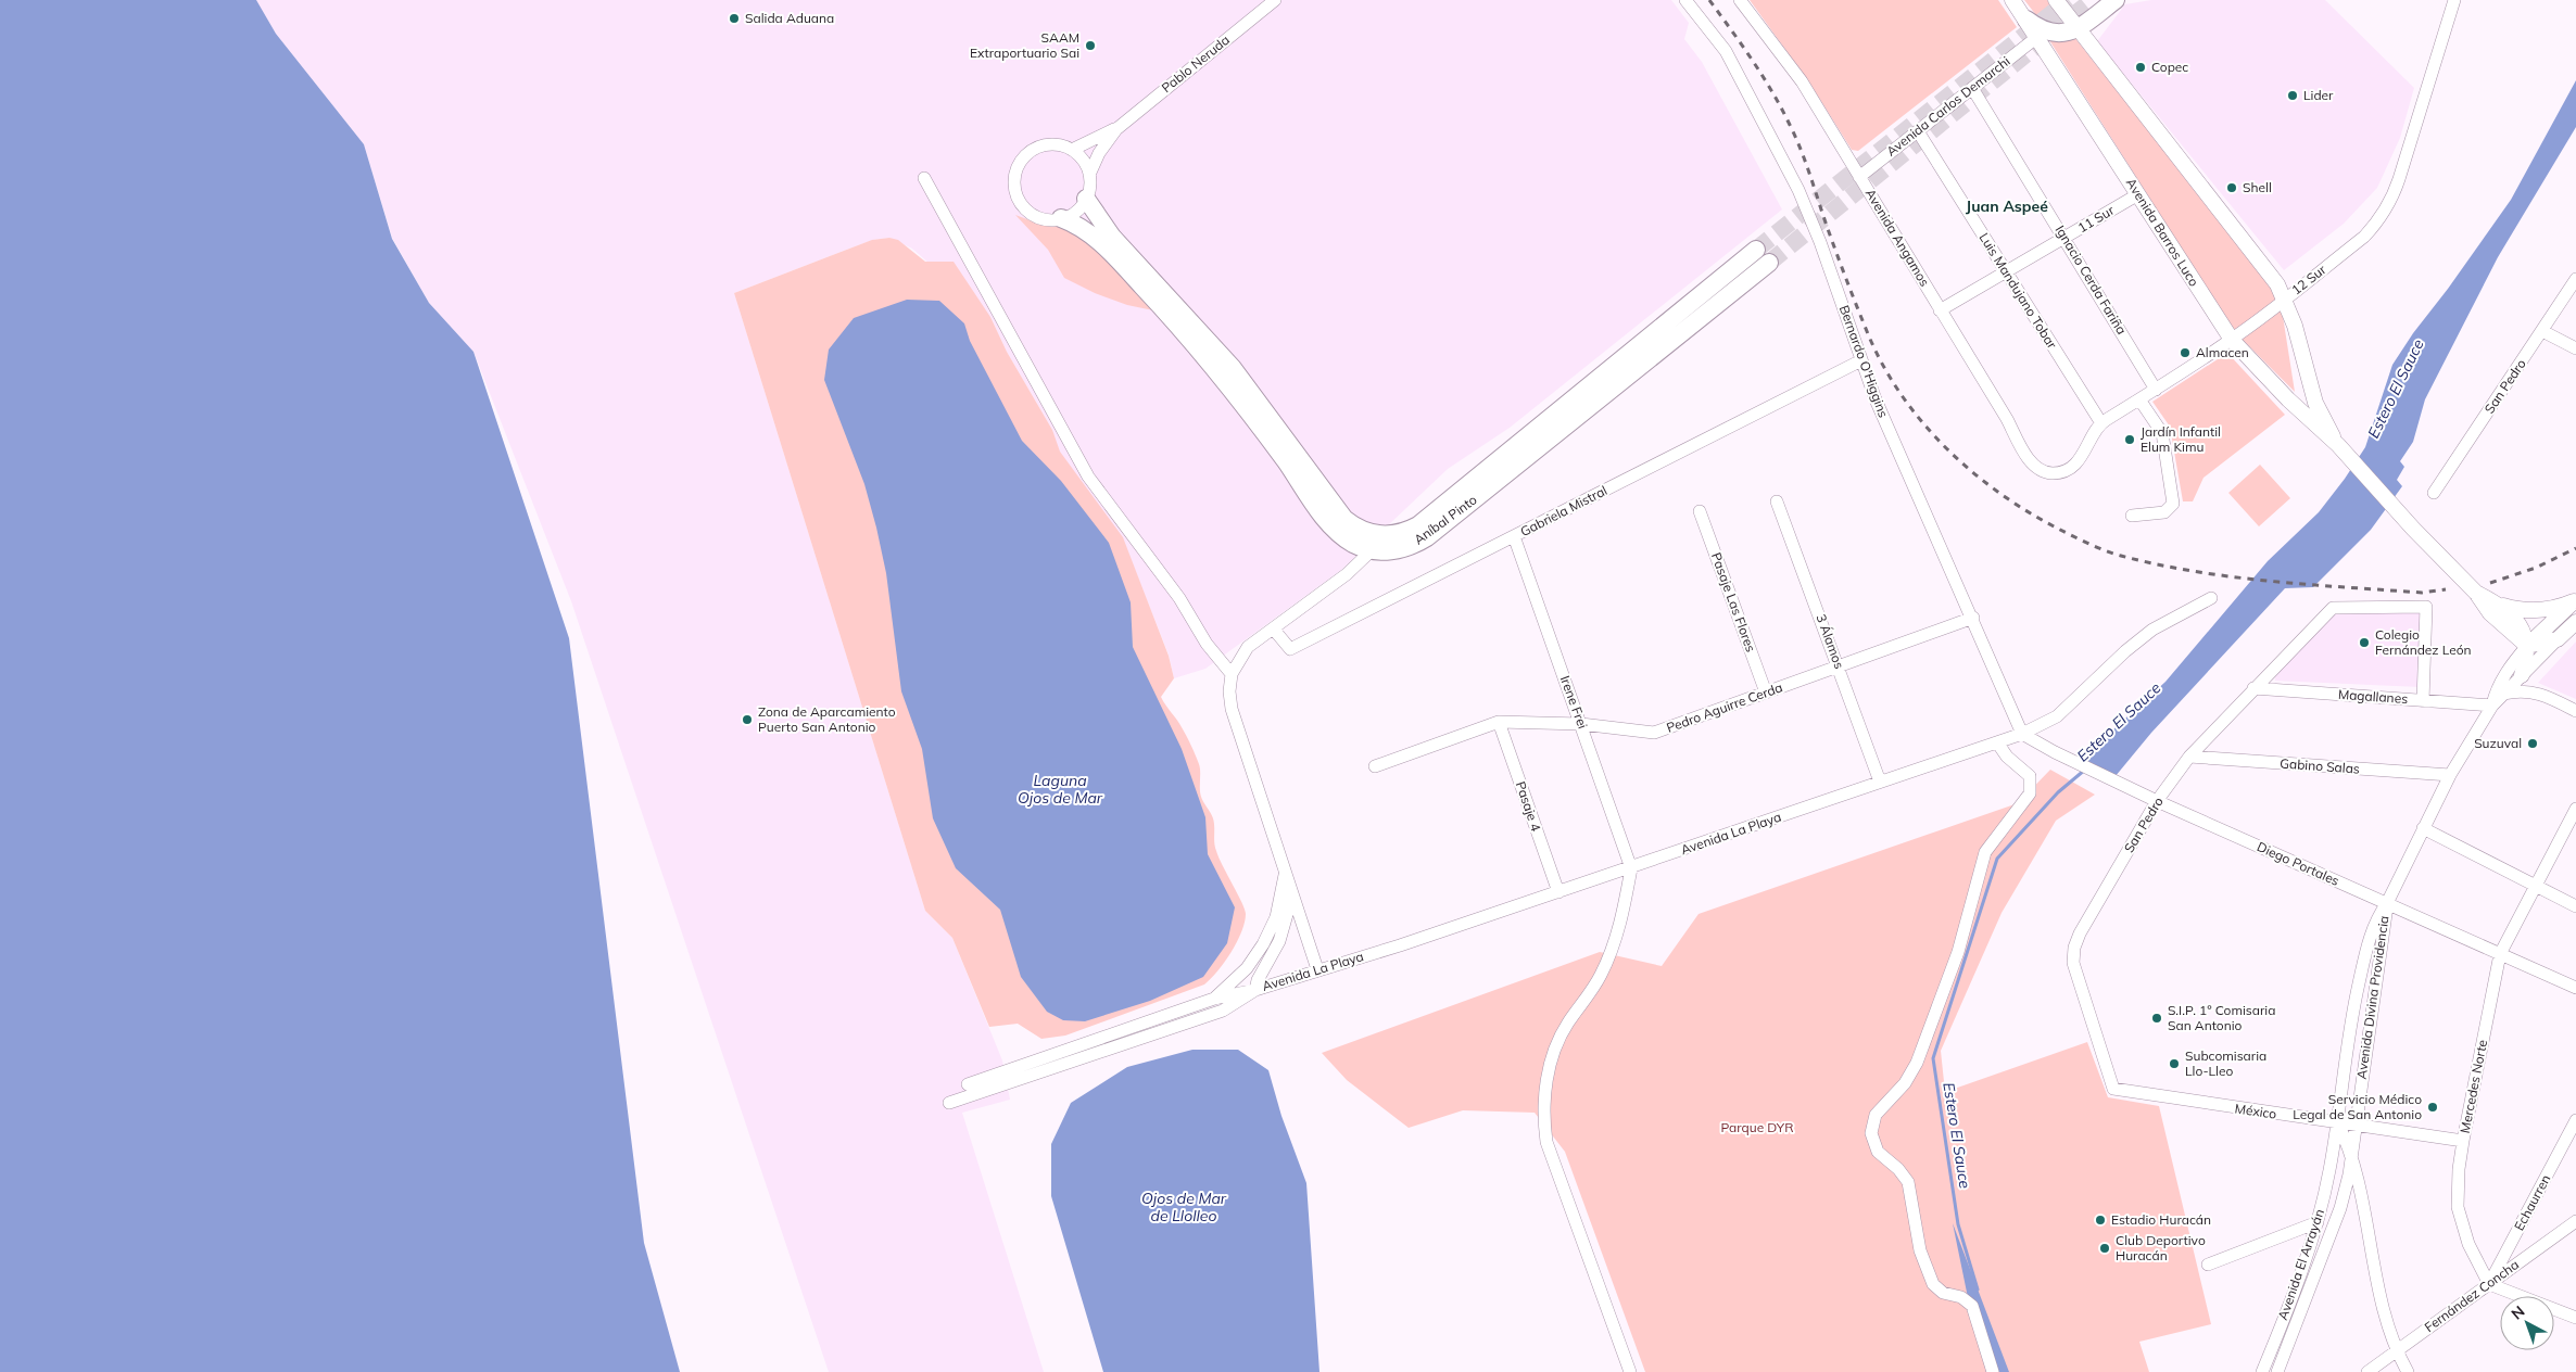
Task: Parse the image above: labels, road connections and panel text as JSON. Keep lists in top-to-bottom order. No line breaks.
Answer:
{"streets":{"highway":["Aníbal Pinto"],"main road":["Avenida Barros Luco","Avenida Divina Providencia"],"street":["Pablo Neruda","Avenida Carlos Demarchi","11 Sur","Avenida Angamos","Ignacio Cerda Fariña","12 Sur","Luis Mandujano Tobar","Bernardo O'Higgins","San Pedro","Gabriela Mistral","Pasaje Las Flores","3 Álamos","Magallanes","Irene Frei","Pedro Aguirre Cerda","Gabino Salas","Pasaje 4","Avenida La Playa","Diego Portales","Mercedes Norte","México","Echaurren","Avenida El Arrayán","Fernández Concha"]},"crossings":[["Pablo Neruda","Aníbal Pinto"],["Avenida Carlos Demarchi","Avenida Barros Luco"],["Avenida Carlos Demarchi","Avenida Angamos"],["Avenida Carlos Demarchi","Ignacio Cerda Fariña"],["Avenida Carlos Demarchi","Luis Mandujano Tobar"],["11 Sur","Avenida Barros Luco"],["11 Sur","Avenida Angamos"],["11 Sur","Ignacio Cerda Fariña"],["11 Sur","Luis Mandujano Tobar"],["Avenida Barros Luco","12 Sur"],["Avenida Barros Luco","Avenida Divina Providencia"],["Avenida Angamos","12 Sur"],["Avenida Angamos","Luis Mandujano Tobar"],["Ignacio Cerda Fariña","12 Sur"],["12 Sur","Luis Mandujano Tobar"],["Bernardo O'Higgins","Gabriela Mistral"],["Bernardo O'Higgins","Pedro Aguirre Cerda"],["Bernardo O'Higgins","Avenida La Playa"],["Bernardo O'Higgins","Diego Portales"],["San Pedro","Magallanes"],["San Pedro","Gabino Salas"],["San Pedro","Diego Portales"],["San Pedro","México"],["Gabriela Mistral","Irene Frei"],["Pasaje Las Flores","Pedro Aguirre Cerda"],["3 Álamos","Pedro Aguirre Cerda"],["3 Álamos","Avenida La Playa"],["Magallanes","Avenida Divina Providencia"],["Irene Frei","Pedro Aguirre Cerda"],["Irene Frei","Avenida La Playa"],["Pedro Aguirre Cerda","Pasaje 4"],["Gabino Salas","Avenida Divina Providencia"],["Pasaje 4","Avenida La Playa"],["Avenida La Playa","Diego Portales"],["Diego Portales","Avenida Divina Providencia"],["Diego Portales","Mercedes Norte"],["Avenida Divina Providencia","México"],["Avenida Divina Providencia","Avenida El Arrayán"],["Mercedes Norte","México"],["Mercedes Norte","Echaurren"],["Mercedes Norte","Fernández Concha"],["México","Avenida El Arrayán"],["Echaurren","Fernández Concha"]],"districts":["Juan Aspeé"],"water":["Estero El Sauce","Laguna Ojos de Mar","Ojos de Mar de Llolleo"],"parks":["Parque DYR"],"places":["Salida Aduana","SAAM Extraportuario Sai","Copec","Lider","Shell","Almacen","Jardín Infantil Elum Kimu","Colegio Fernández León","Zona de Aparcamiento Puerto San Antonio","Suzuval","S.I.P. 1° Comisaria San Antonio","Subcomisaria Llo-Lleo","Servicio Médico Legal de San Antonio","Estadio Huracán","Club Deportivo Huracán"],"north":"top left"}
